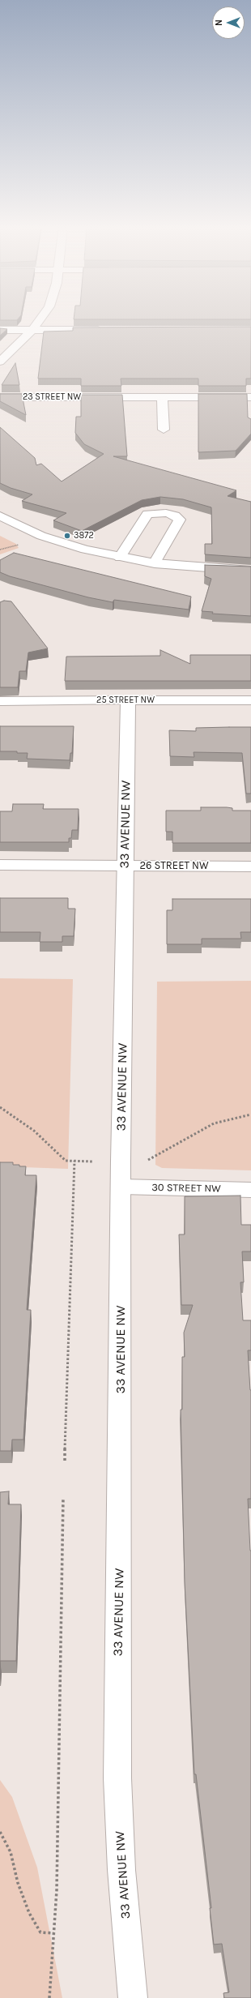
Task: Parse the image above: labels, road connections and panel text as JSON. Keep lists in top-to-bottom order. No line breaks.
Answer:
{"streets":{"street":["23 STREET NW","25 STREET NW","33 AVENUE NW","26 STREET NW","30 STREET NW"]},"crossings":[["25 STREET NW","33 AVENUE NW"],["33 AVENUE NW","26 STREET NW"],["33 AVENUE NW","30 STREET NW"]],"places":["3872"],"north":"left"}
